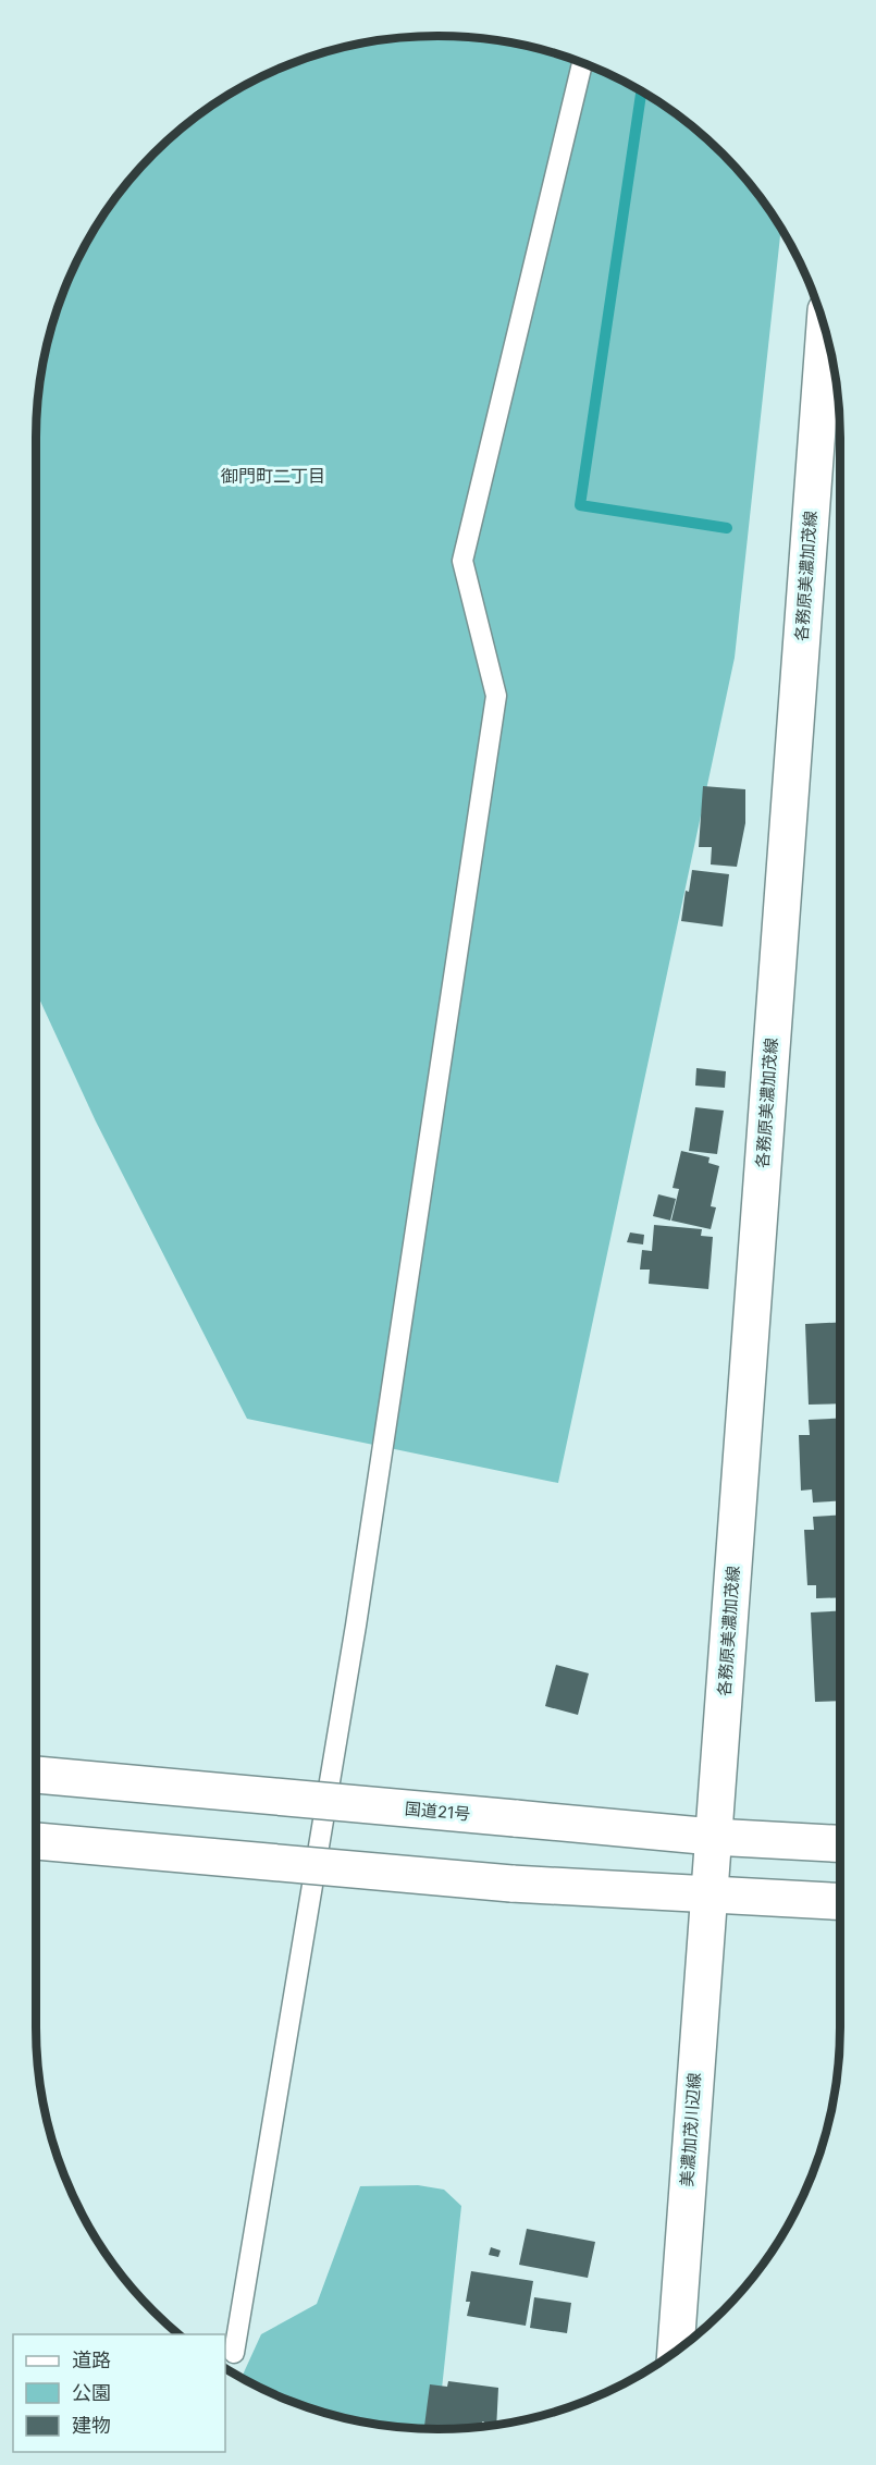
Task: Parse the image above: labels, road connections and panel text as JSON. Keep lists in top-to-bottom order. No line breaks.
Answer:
{"streets":{"main road":["各務原美濃加茂線","国道21号","美濃加茂川辺線"]},"crossings":[["各務原美濃加茂線","国道21号"],["各務原美濃加茂線","美濃加茂川辺線"]],"districts":["御門町二丁目"],"legend":["道路","公園","建物"]}
